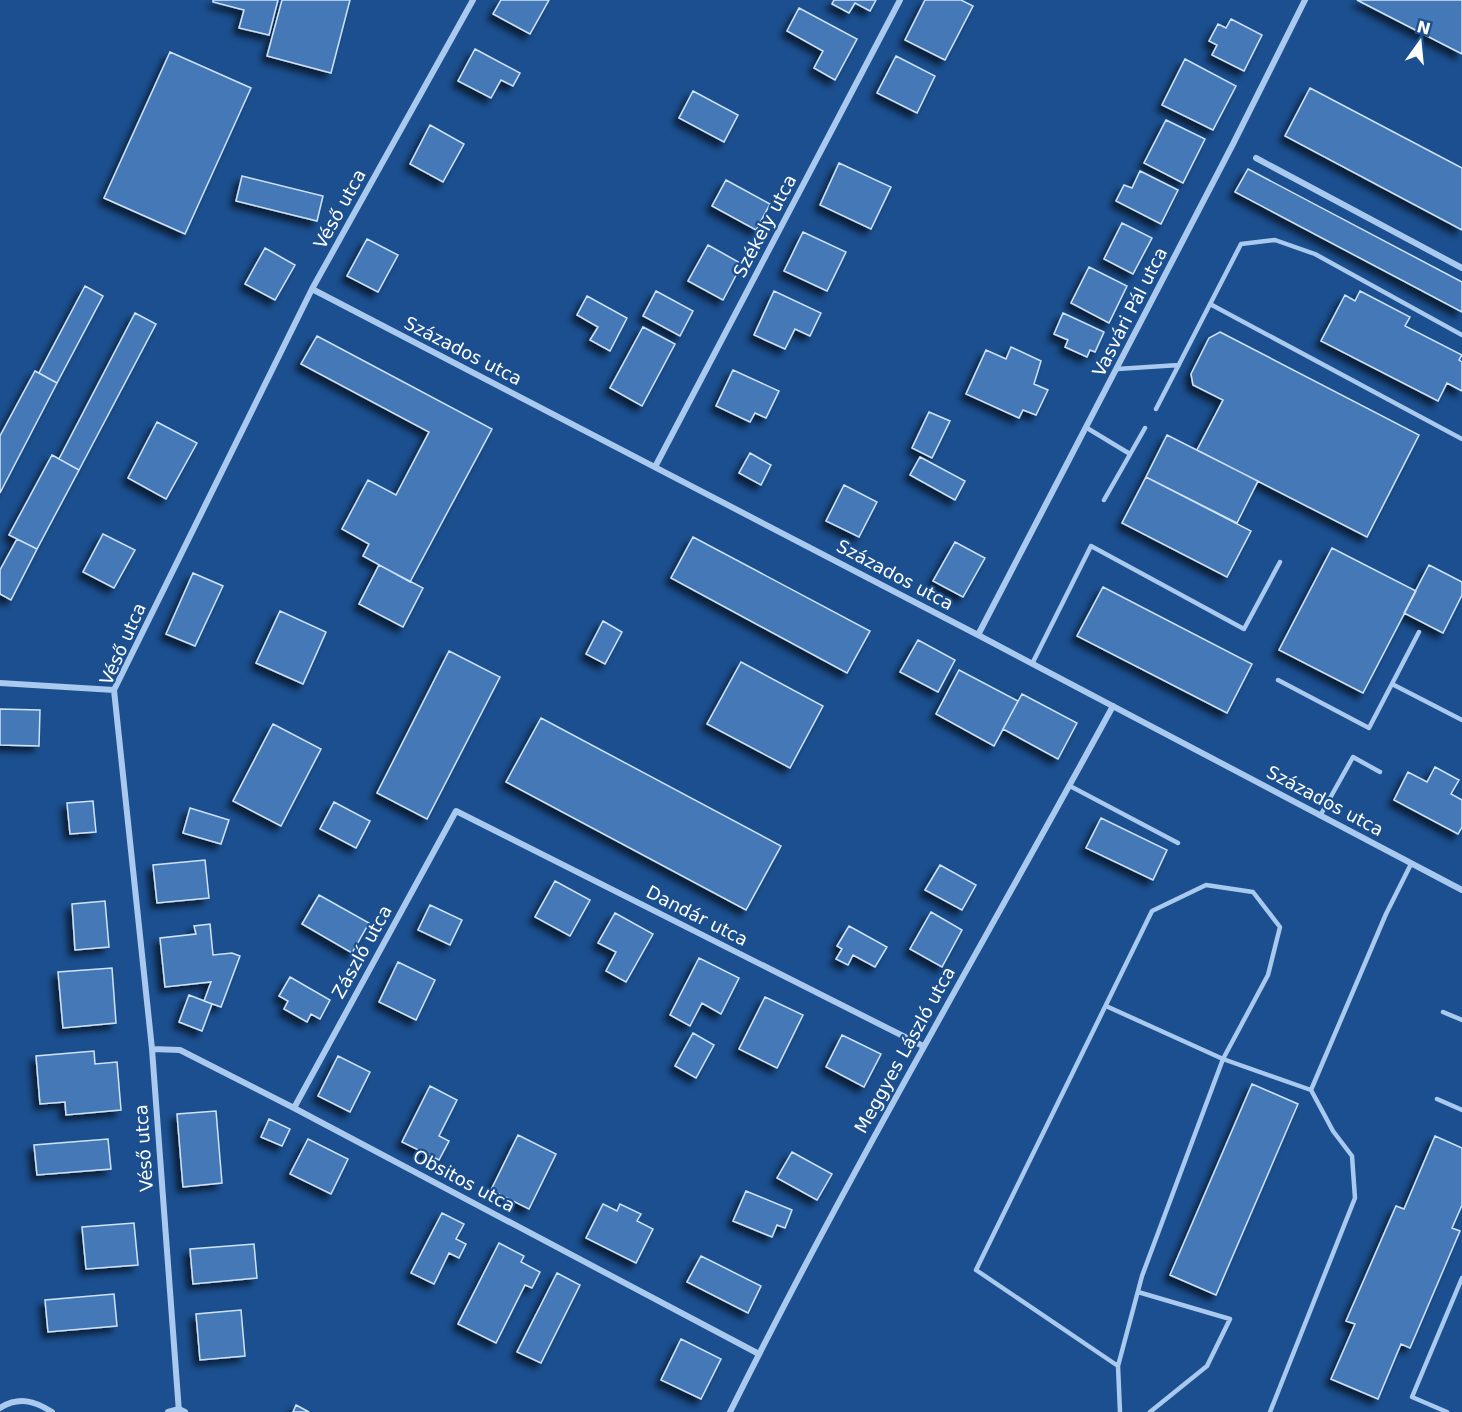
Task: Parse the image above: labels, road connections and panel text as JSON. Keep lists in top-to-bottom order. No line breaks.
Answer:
{"streets":{"street":["Véső utca","Székely utca","Vasvári Pál utca","Százados utca","Dandár utca","Zászló utca","Meggyes László utca","Obsitos utca"]},"crossings":[["Véső utca","Százados utca"],["Véső utca","Obsitos utca"],["Székely utca","Százados utca"],["Vasvári Pál utca","Százados utca"],["Százados utca","Meggyes László utca"],["Dandár utca","Zászló utca"],["Dandár utca","Meggyes László utca"],["Zászló utca","Obsitos utca"],["Meggyes László utca","Obsitos utca"]],"north":"top"}
